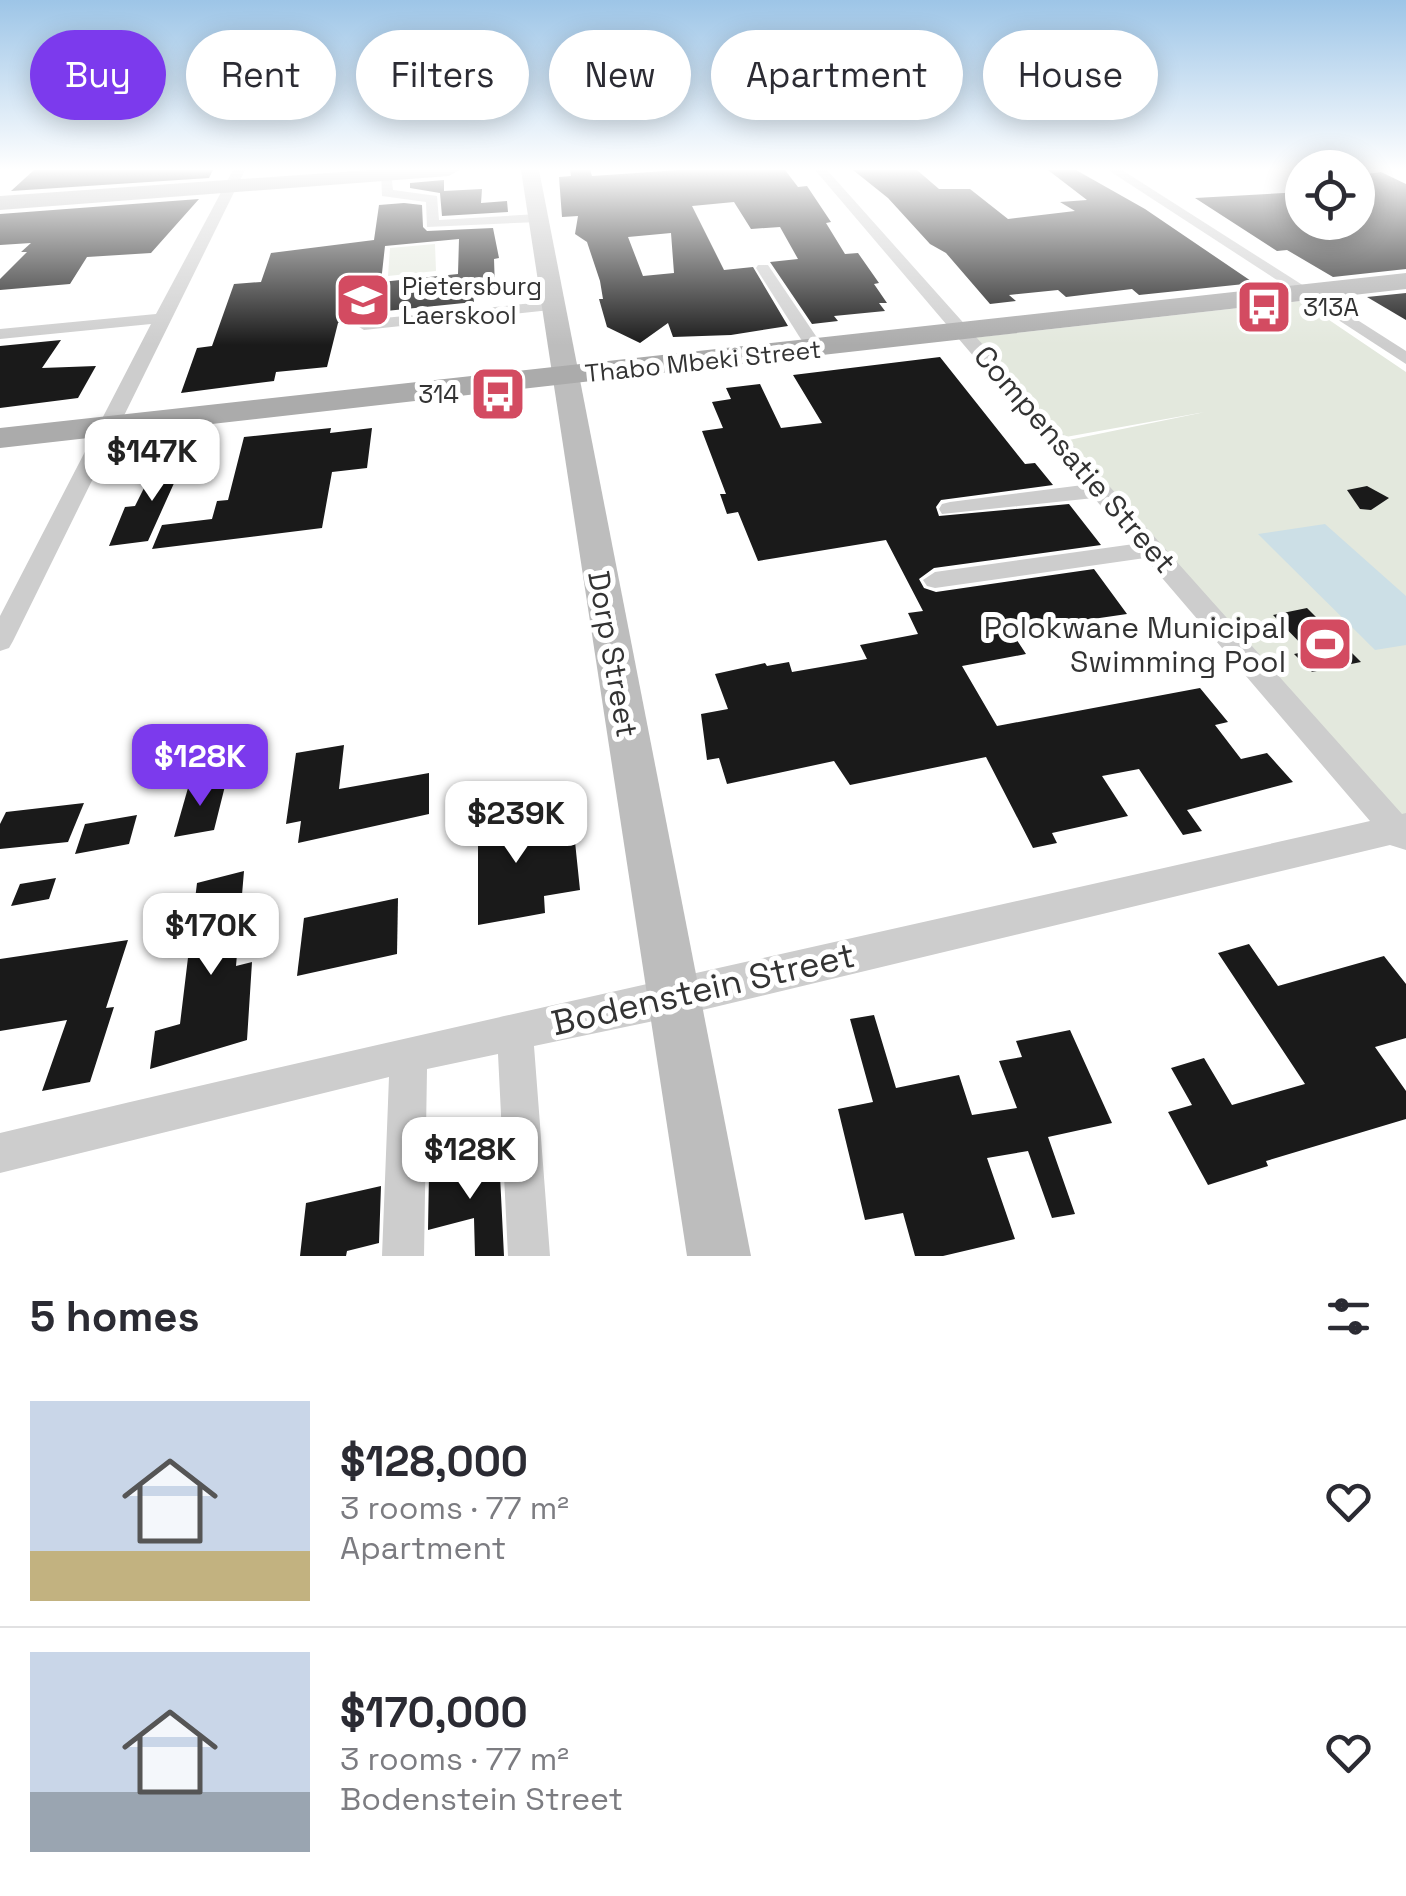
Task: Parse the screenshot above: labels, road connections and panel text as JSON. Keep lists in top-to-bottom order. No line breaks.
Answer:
{"streets":{"main road":["Thabo Mbeki Street"],"street":["Compensatie Street","Dorp Street","Bodenstein Street"]},"crossings":[["Thabo Mbeki Street","Compensatie Street"],["Thabo Mbeki Street","Dorp Street"],["Compensatie Street","Bodenstein Street"],["Dorp Street","Bodenstein Street"]],"places":{"school or university":["Pietersburg Laerskool"],"bus stop":["313A","314"],"sports":["Polokwane Municipal Swimming Pool"]},"page":{"chip":["Buy","Rent","Filters","New","Apartment","House"],"price":["$147K","$128K","$239K","$170K","$128K"],"heading":"5 homes","list":[{"name":"$128,000","note":"3 rooms · 77 m² · Apartment"},{"name":"$170,000","note":"3 rooms · 77 m² · Bodenstein Street"}]}}
